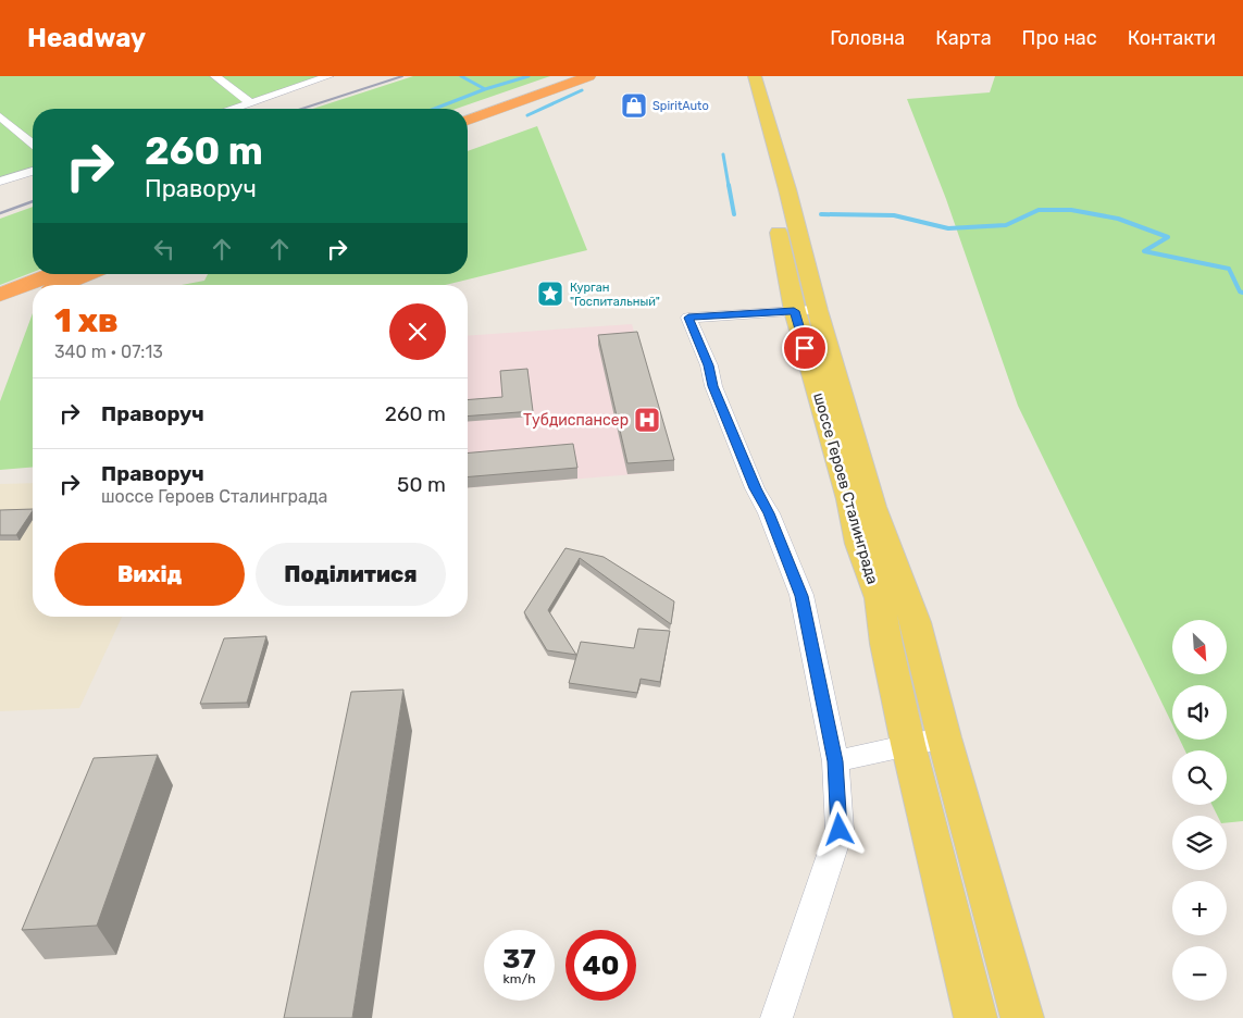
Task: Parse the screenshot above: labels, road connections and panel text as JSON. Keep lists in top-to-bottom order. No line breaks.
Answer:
{"streets":{"main road":["шоссе Героев Сталинграда"]},"places":{"shop":["SpiritAuto"],"place":["Курган \"Госпитальный\""],"hospital":["Тубдиспансер"]},"north":"bottom right","page":{"header":"Headway","nav":["Головна","Карта","Про нас","Контакти"],"turn":["260 m","Праворуч"],"heading":["1 хв","340 m · 07:13"],"list":[{"name":"Праворуч","value":"260 m"},{"name":"Праворуч","note":"шоссе Героев Сталинграда","value":"50 m"}],"buttons":["Вихід","Поділитися"],"map_buttons":["+","−"],"speed":"37 km/h","limit":"40"}}
